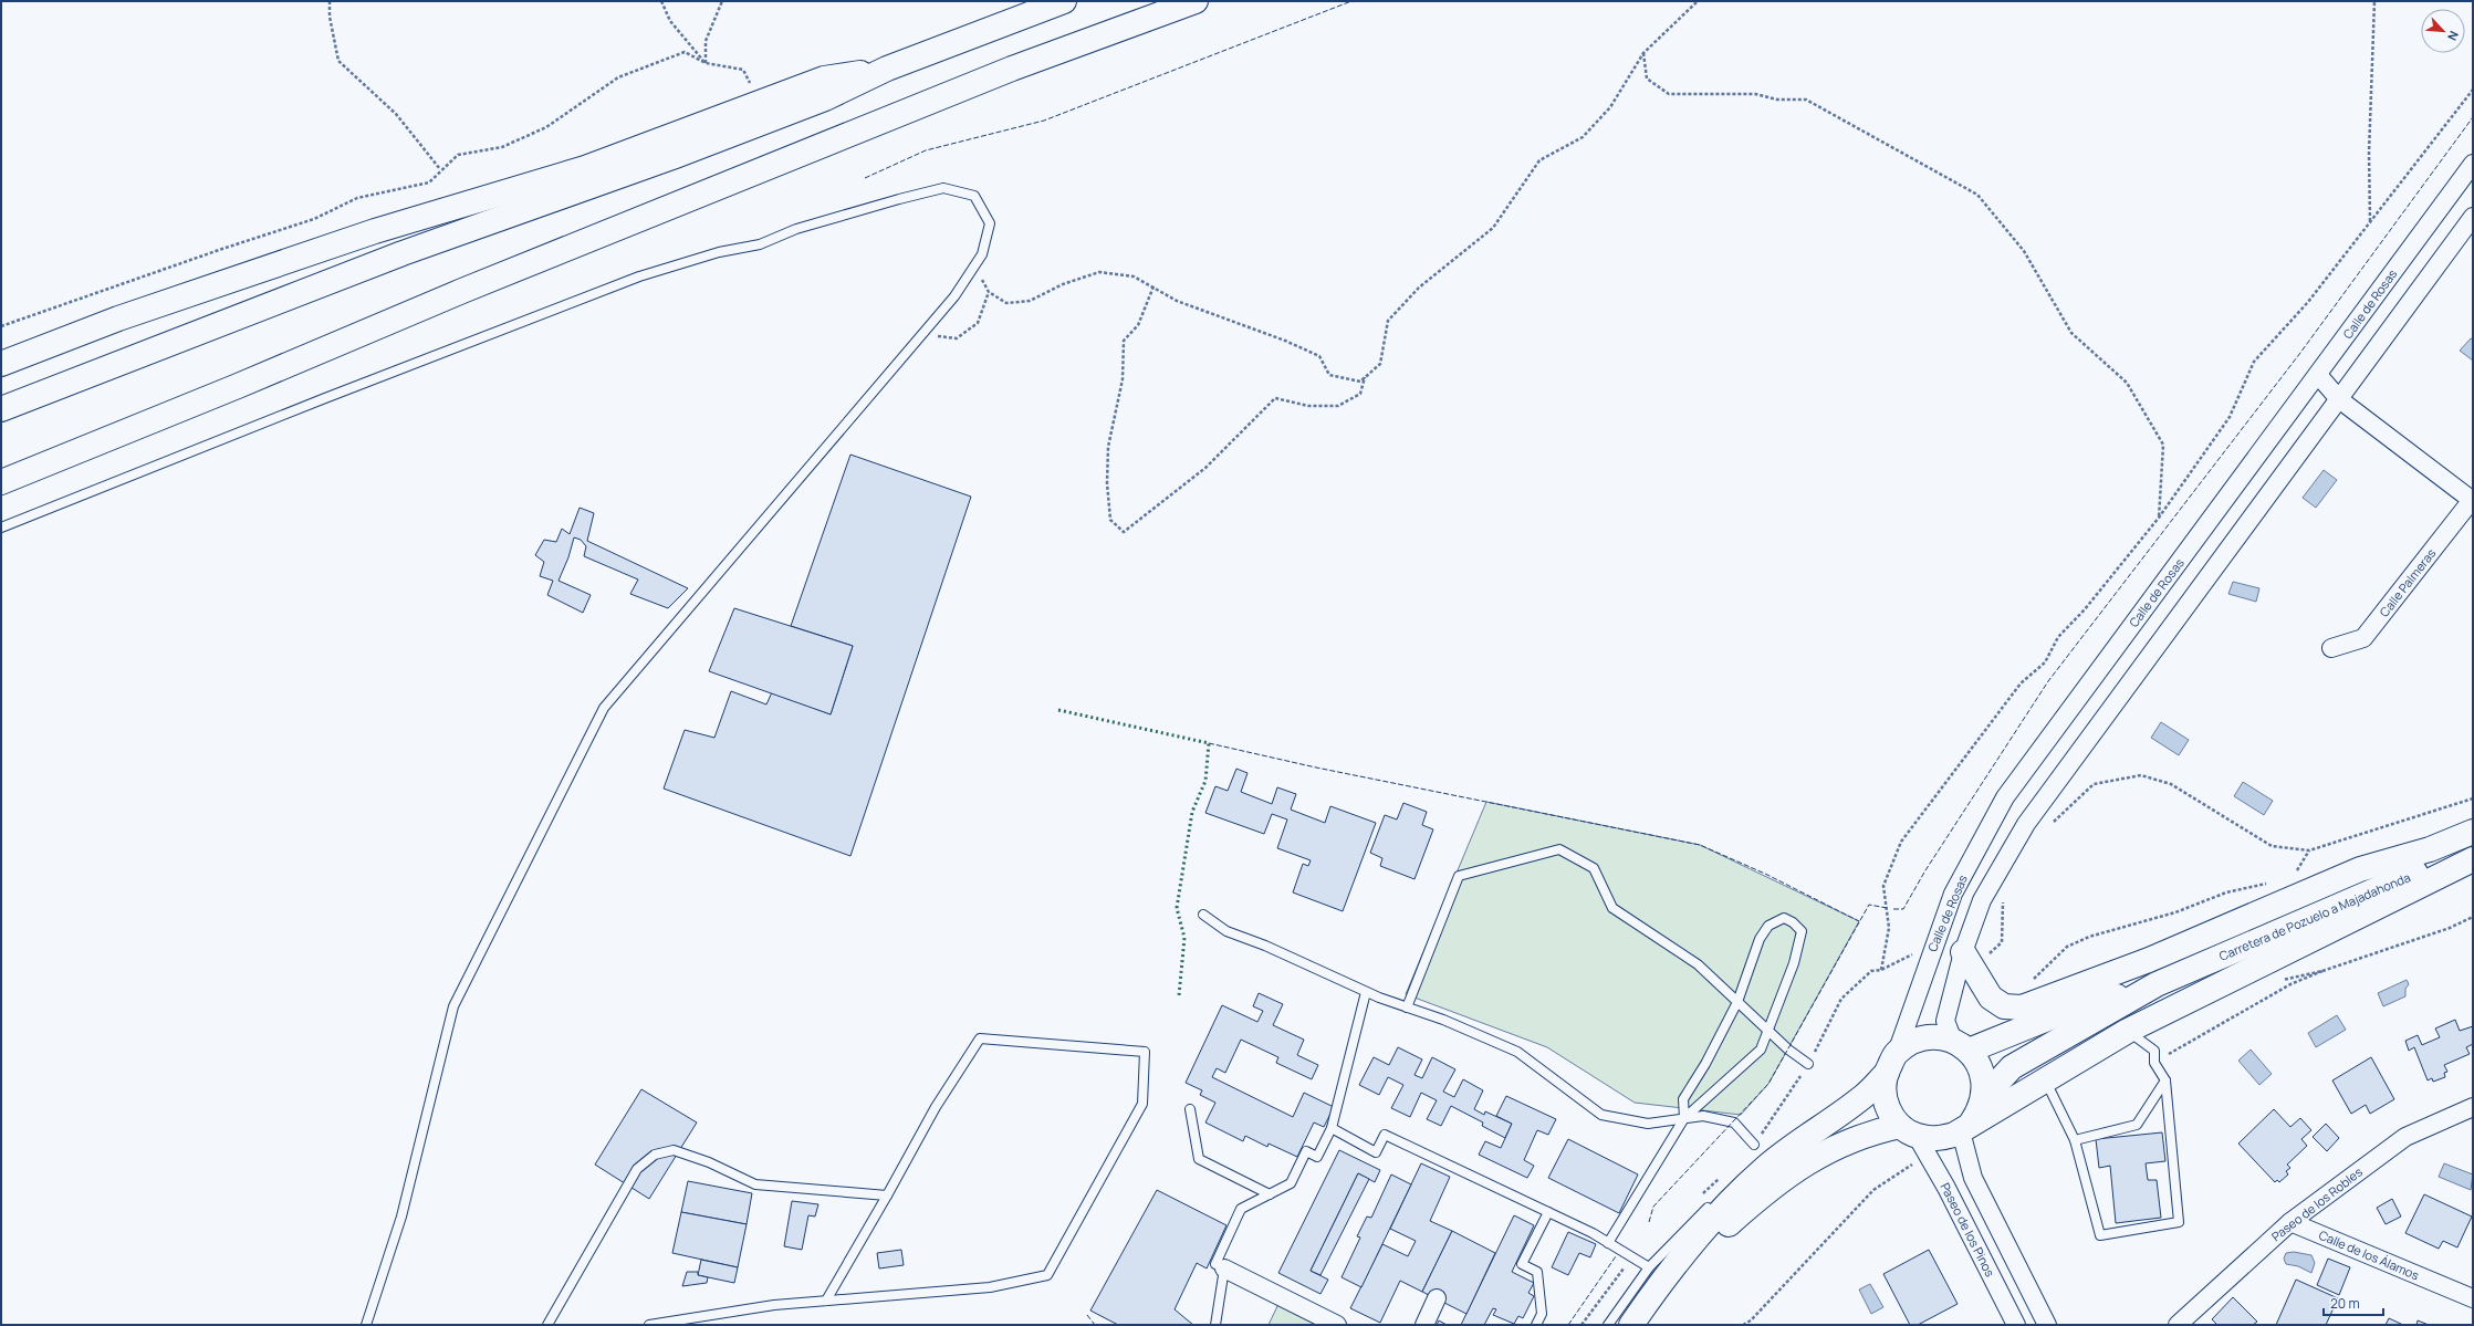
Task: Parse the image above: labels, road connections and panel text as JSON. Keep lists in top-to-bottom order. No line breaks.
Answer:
{"streets":{"main road":["Carretera de Pozuelo a Majadahonda"],"street":["Calle de Rosas","Calle Palmeras","Paseo de los Robles","Paseo de los Pinos","Calle de los Álamos"]},"crossings":[["Calle de Rosas","Calle Palmeras"],["Calle de Rosas","Carretera de Pozuelo a Majadahonda"],["Calle de Rosas","Paseo de los Pinos"],["Carretera de Pozuelo a Majadahonda","Paseo de los Pinos"],["Paseo de los Robles","Calle de los Álamos"]],"scale_bar":"20 m","north":"bottom right"}
